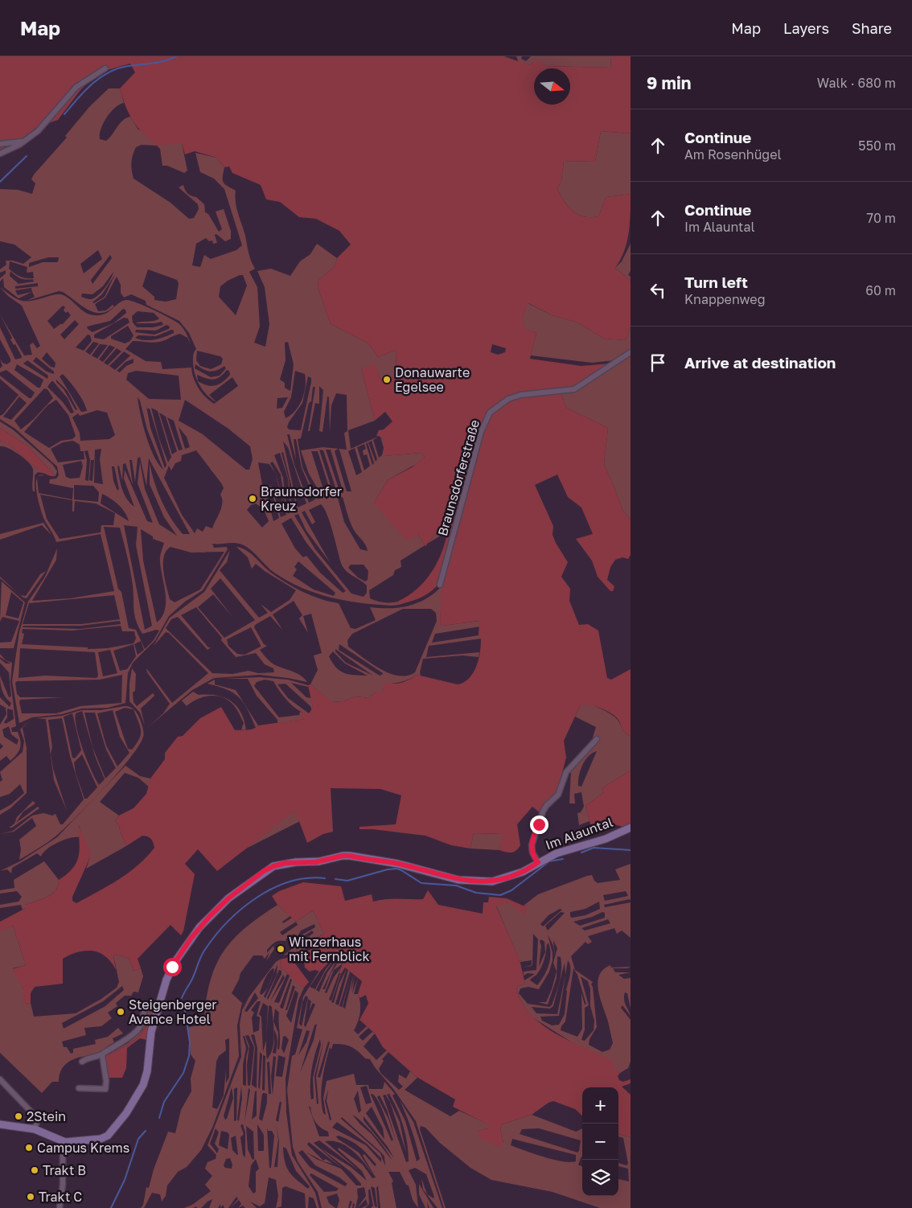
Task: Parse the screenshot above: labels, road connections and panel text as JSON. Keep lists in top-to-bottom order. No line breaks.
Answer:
{"streets":{"street":["Braunsdorferstraße","Im Alauntal"]},"places":["Donauwarte Egelsee","Braunsdorfer Kreuz","Winzerhaus mit Fernblick","Steigenberger Avance Hotel","2Stein","Campus Krems","Trakt B","Trakt C"],"north":"right","page":{"header":"Map","nav":["Map","Layers","Share"],"heading":["9 min","Walk · 680 m"],"list":[["Continue","Am Rosenhügel","550 m"],["Continue","Im Alauntal","70 m"],["Turn left","Knappenweg","60 m"],"Arrive at destination"],"map_buttons":["+","−"]}}
